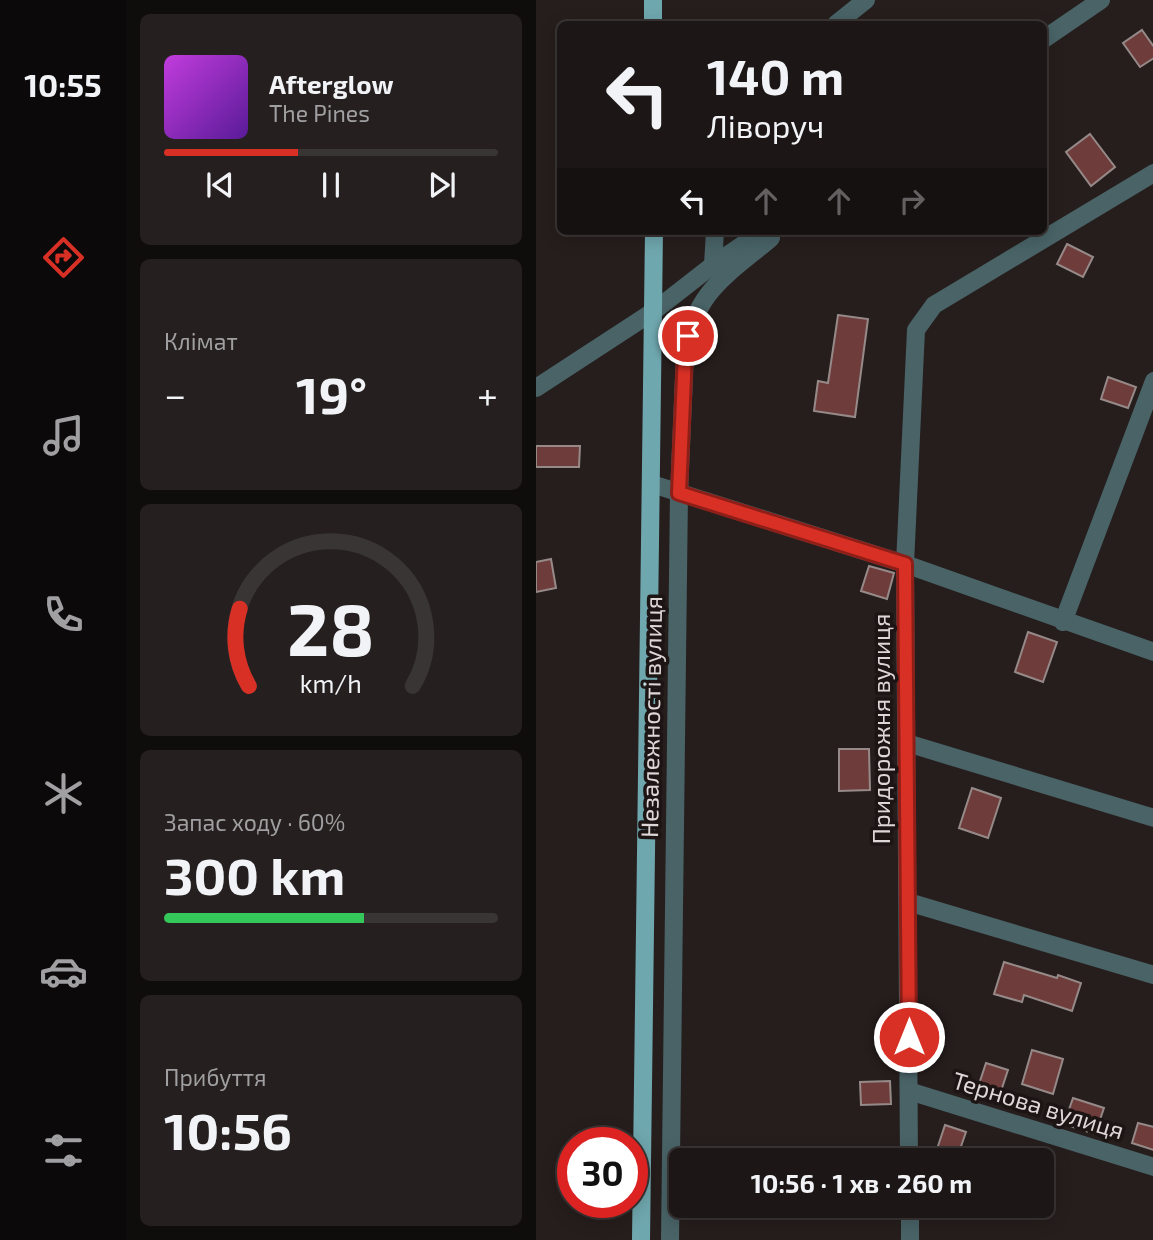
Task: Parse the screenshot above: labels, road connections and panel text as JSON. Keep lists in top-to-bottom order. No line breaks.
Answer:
{"streets":{"street":["Незалежності вулиця","Придорожня вулиця","Тернова вулиця"]},"crossings":[["Придорожня вулиця","Тернова вулиця"]],"page":{"tabs":"10:55","turn":["140 m","Ліворуч"],"song":["Afterglow","The Pines"],"tile":["Клімат",["Запас ходу · 60%","300 km"],["Прибуття","10:56"]],"heat":["−","19°","+"],"limit":"30","trip":"10:56 · 1 хв · 260 m","gauge":["28","km/h"]}}
